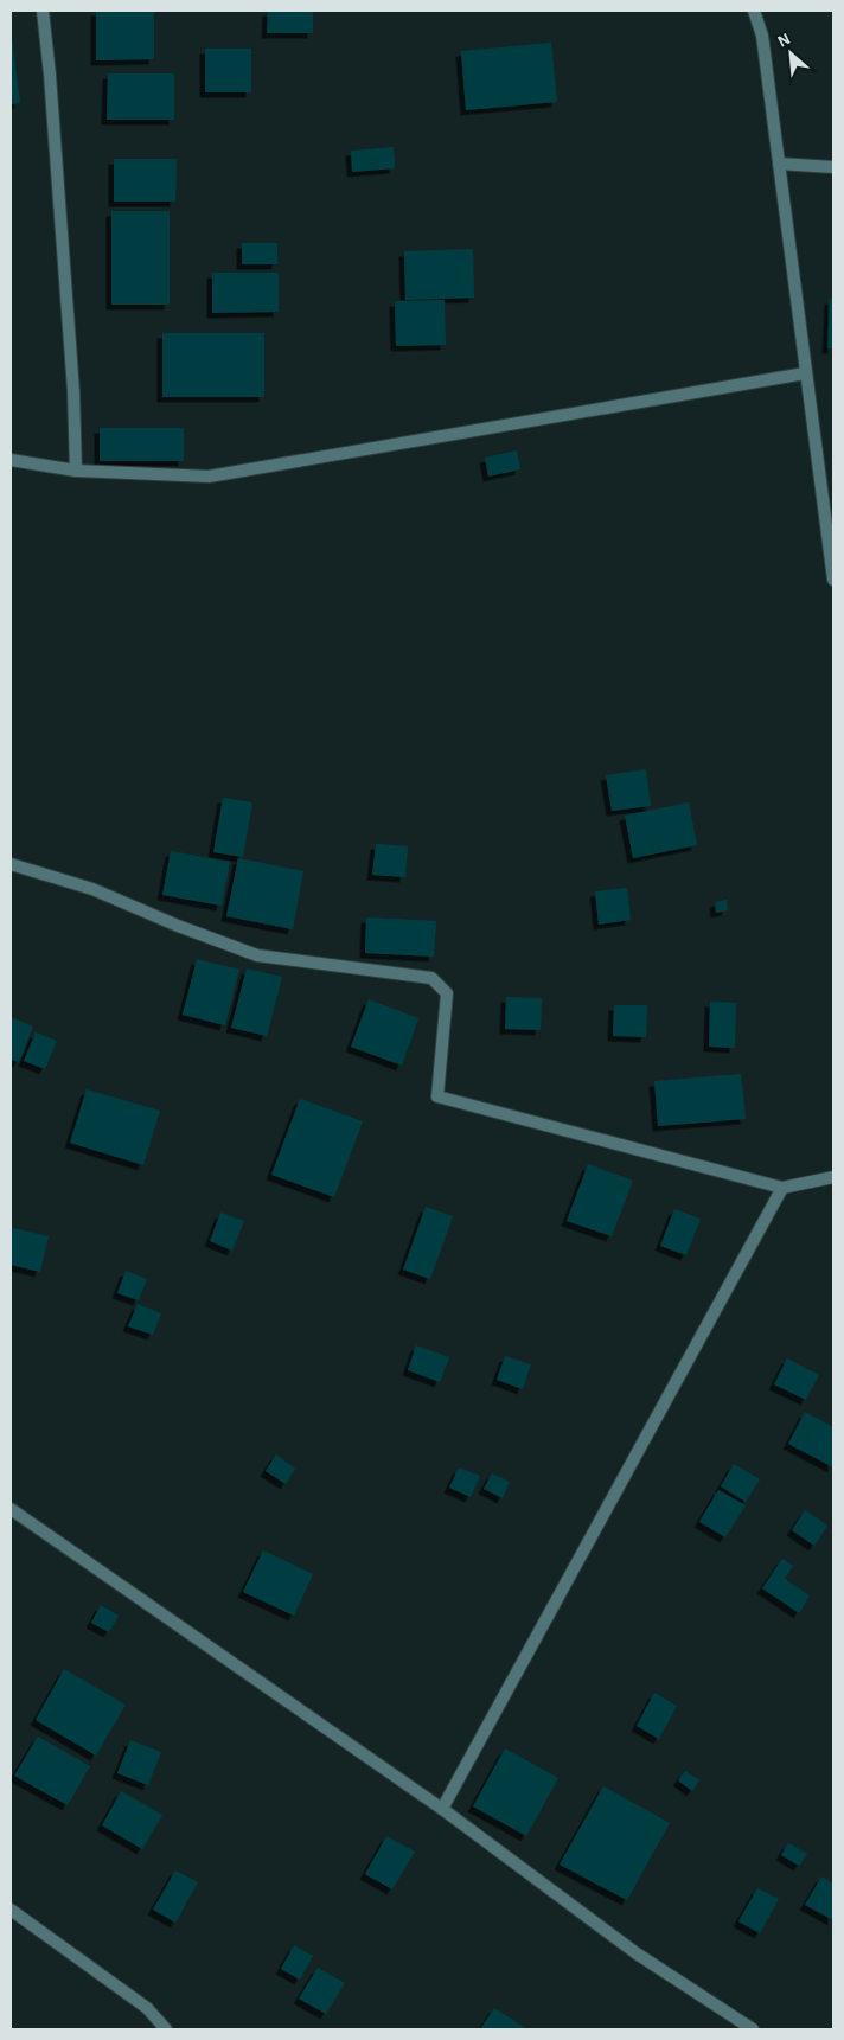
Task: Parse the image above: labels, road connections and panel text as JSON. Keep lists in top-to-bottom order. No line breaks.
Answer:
{"north":"top left"}
